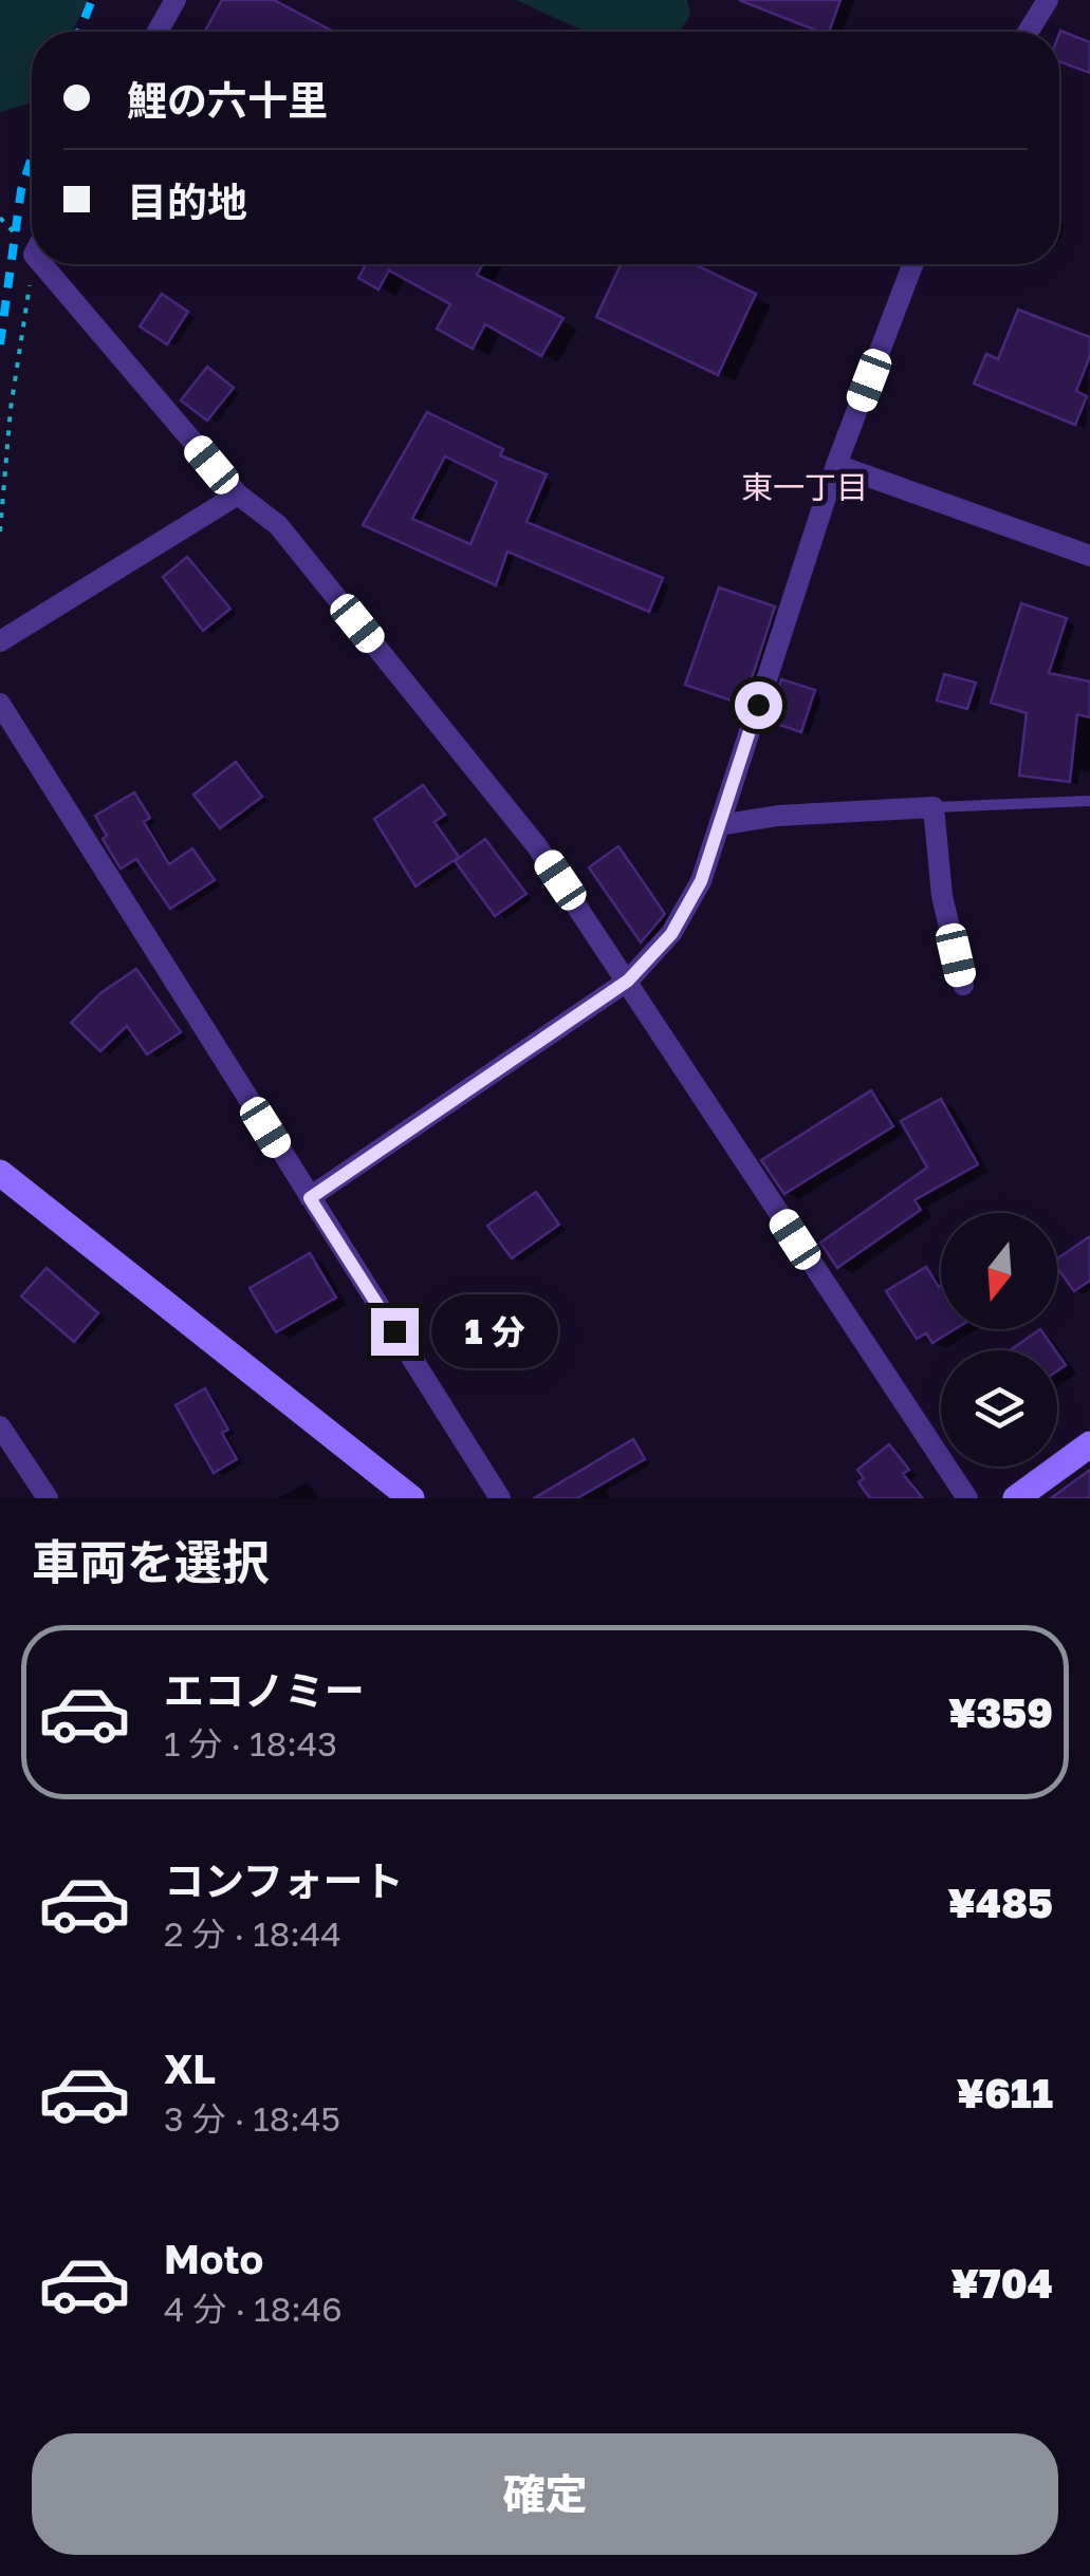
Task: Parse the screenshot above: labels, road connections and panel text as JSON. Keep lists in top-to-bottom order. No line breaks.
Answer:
{"districts":["東一丁目"],"north":"bottom","page":{"banner":["鯉の六十里","目的地"],"bubble":"1 分","heading":"車両を選択","list":[{"name":"エコノミー","note":"1 分 · 18:43","value":"¥359"},{"name":"コンフォート","note":"2 分 · 18:44","value":"¥485"},{"name":"XL","note":"3 分 · 18:45","value":"¥611"},{"name":"Moto","note":"4 分 · 18:46","value":"¥704"}],"buttons":"確定"}}
